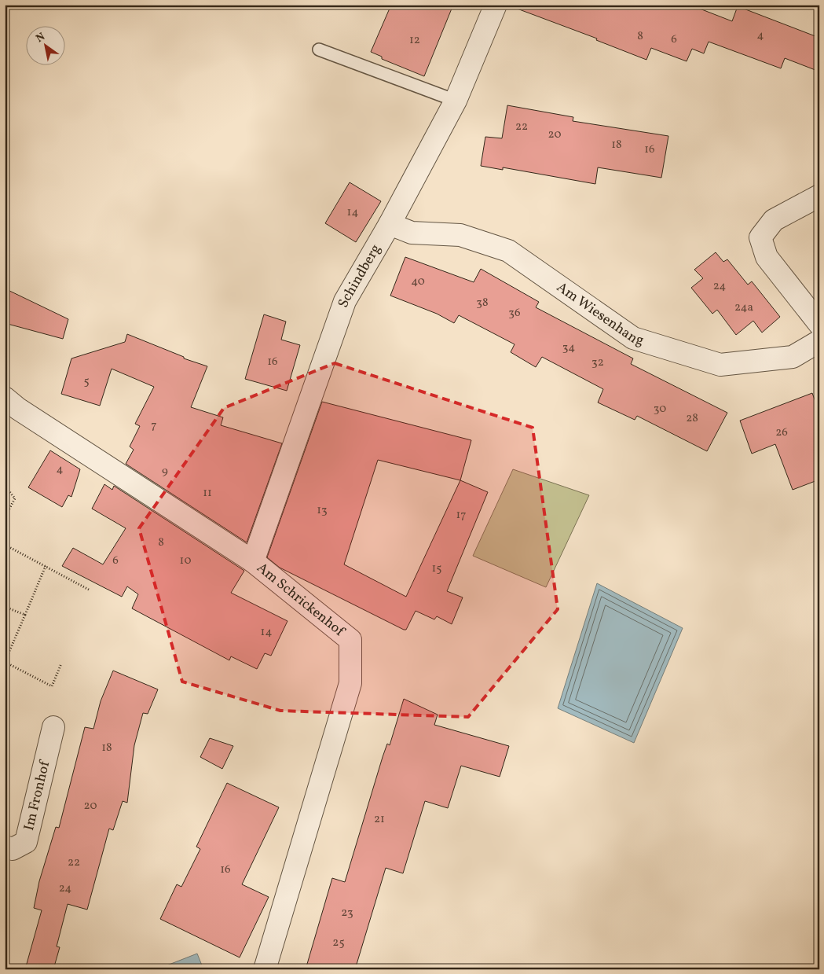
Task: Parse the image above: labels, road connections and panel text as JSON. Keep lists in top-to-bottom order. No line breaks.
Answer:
{"streets":{"street":["Schindberg","Am Wiesenhang","Am Schrickenhof","Im Fronhof"]},"crossings":[["Schindberg","Am Wiesenhang"],["Schindberg","Am Schrickenhof"]],"house_numbers":["4","8","6","12","22","20","18","16","14","40","24","38","24a","36","34","16","32","5","30","28","7","26","4","9","11","13","17","8","6","10","15","14","18","20","21","22","16","24","23","25"],"north":"top left"}
